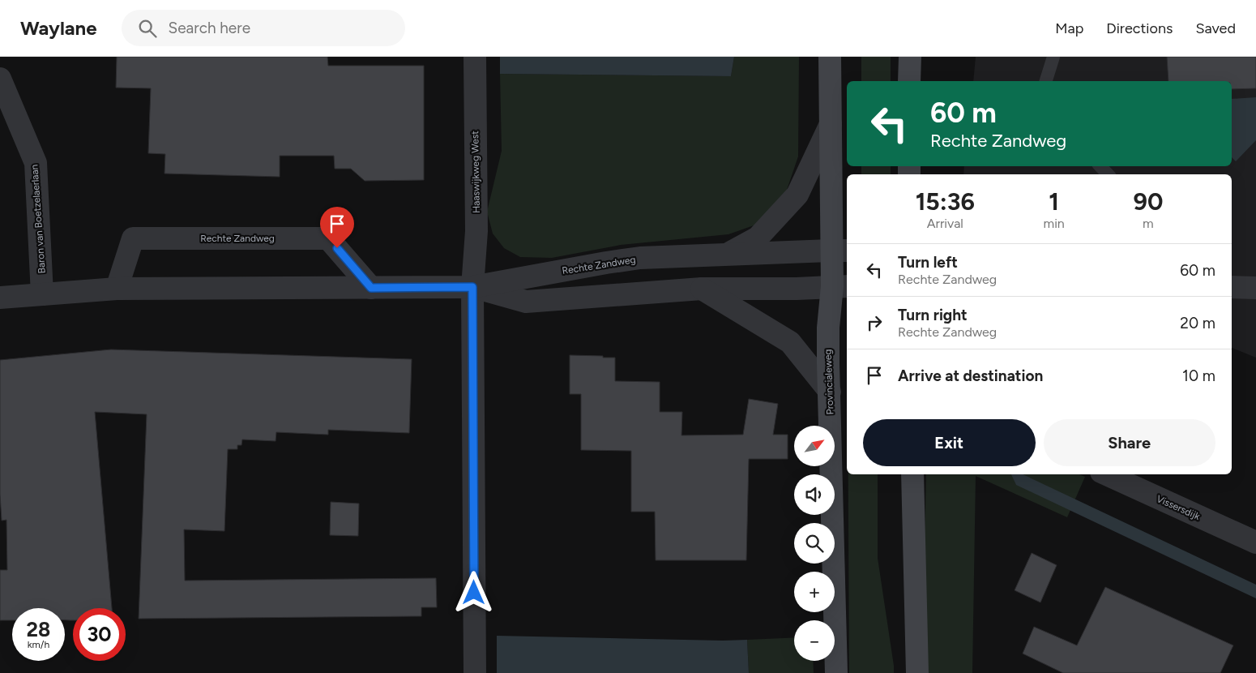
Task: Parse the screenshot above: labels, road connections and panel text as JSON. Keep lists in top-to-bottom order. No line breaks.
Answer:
{"streets":{"main road":["Provincialeweg"],"street":["Haaswijkweg West","Baron van Boetzelaerlaan","Rechte Zandweg","Vissersdijk"]},"crossings":[["Haaswijkweg West","Rechte Zandweg"],["Baron van Boetzelaerlaan","Rechte Zandweg"],["Rechte Zandweg","Provincialeweg"]],"north":"top right","page":{"header":"Waylane","search":"Search here","nav":["Map","Directions","Saved"],"turn":["60 m","Rechte Zandweg"],"eta":["15:36","Arrival","1","min","90","m"],"list":[{"name":"Turn left","note":"Rechte Zandweg","value":"60 m"},{"name":"Turn right","note":"Rechte Zandweg","value":"20 m"},{"name":"Arrive at destination","value":"10 m"}],"buttons":["Exit","Share"],"map_buttons":["+","−"],"speed":"28 km/h","limit":"30"}}
